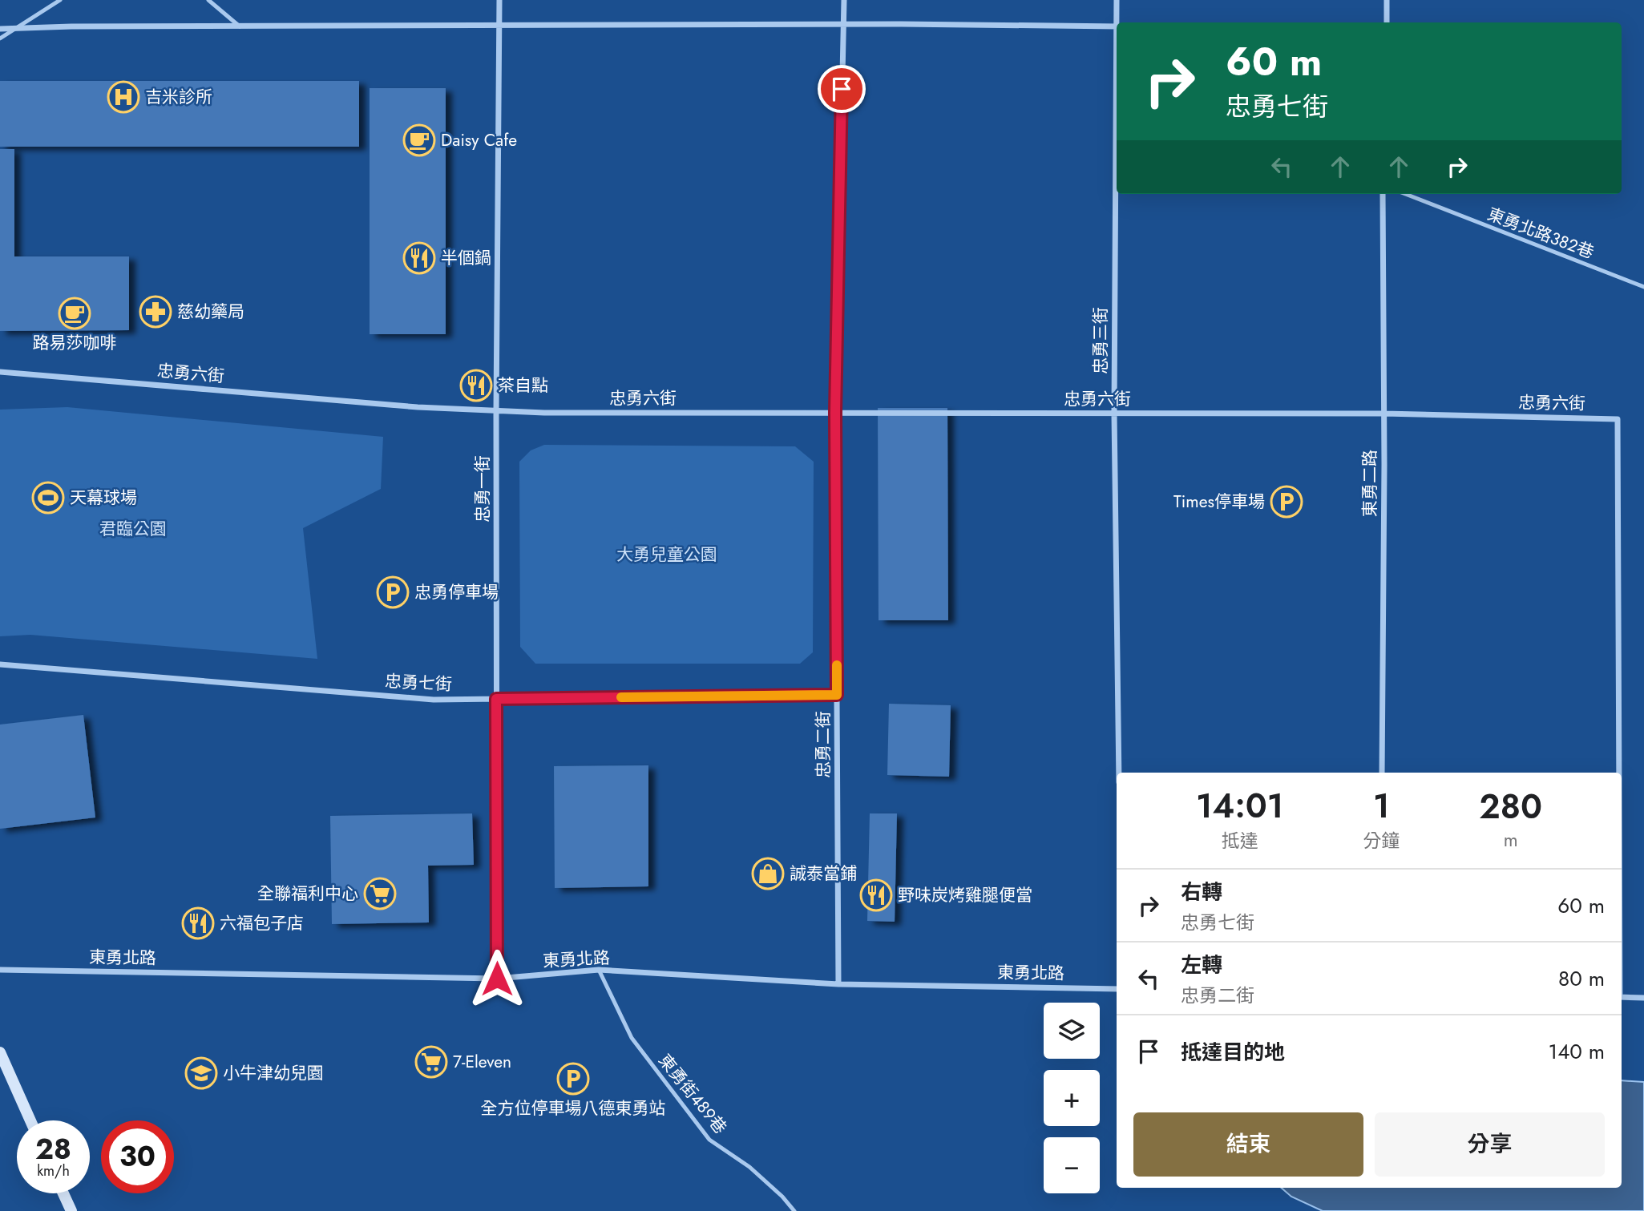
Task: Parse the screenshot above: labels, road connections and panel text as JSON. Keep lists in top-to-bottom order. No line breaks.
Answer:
{"streets":{"street":["忠勇三街","忠勇六街","東勇二路","忠勇一街","忠勇七街","忠勇二街","東勇北路"],"lane":["東勇北路382巷","東勇街489巷"]},"crossings":[["忠勇三街","忠勇六街"],["忠勇六街","東勇二路"],["忠勇六街","忠勇一街"],["忠勇六街","忠勇二街"],["忠勇一街","忠勇七街"],["忠勇一街","東勇北路"],["忠勇七街","忠勇二街"],["忠勇二街","東勇北路"],["東勇北路","東勇街489巷"]],"parks":["君臨公園","大勇兒童公園"],"places":{"hospital":["吉米診所"],"cafe":["Daisy Cafe","路易莎咖啡"],"restaurant":["半個鍋","茶自點","野味炭烤雞腿便當","六福包子店"],"pharmacy":["慈幼藥局"],"sports":["天幕球場"],"parking":["Times停車場","忠勇停車場","全方位停車場八德東勇站"],"shop":["誠泰當鋪"],"supermarket":["全聯福利中心","7-Eleven"],"school or university":["小牛津幼兒園"]},"page":{"turn":["60 m","忠勇七街"],"eta":["14:01","抵達","1","分鐘","280","m"],"list":[{"name":"右轉","note":"忠勇七街","value":"60 m"},{"name":"左轉","note":"忠勇二街","value":"80 m"},{"name":"抵達目的地","value":"140 m"}],"map_buttons":["+","−"],"buttons":["結束","分享"],"speed":"28 km/h","limit":"30"}}
